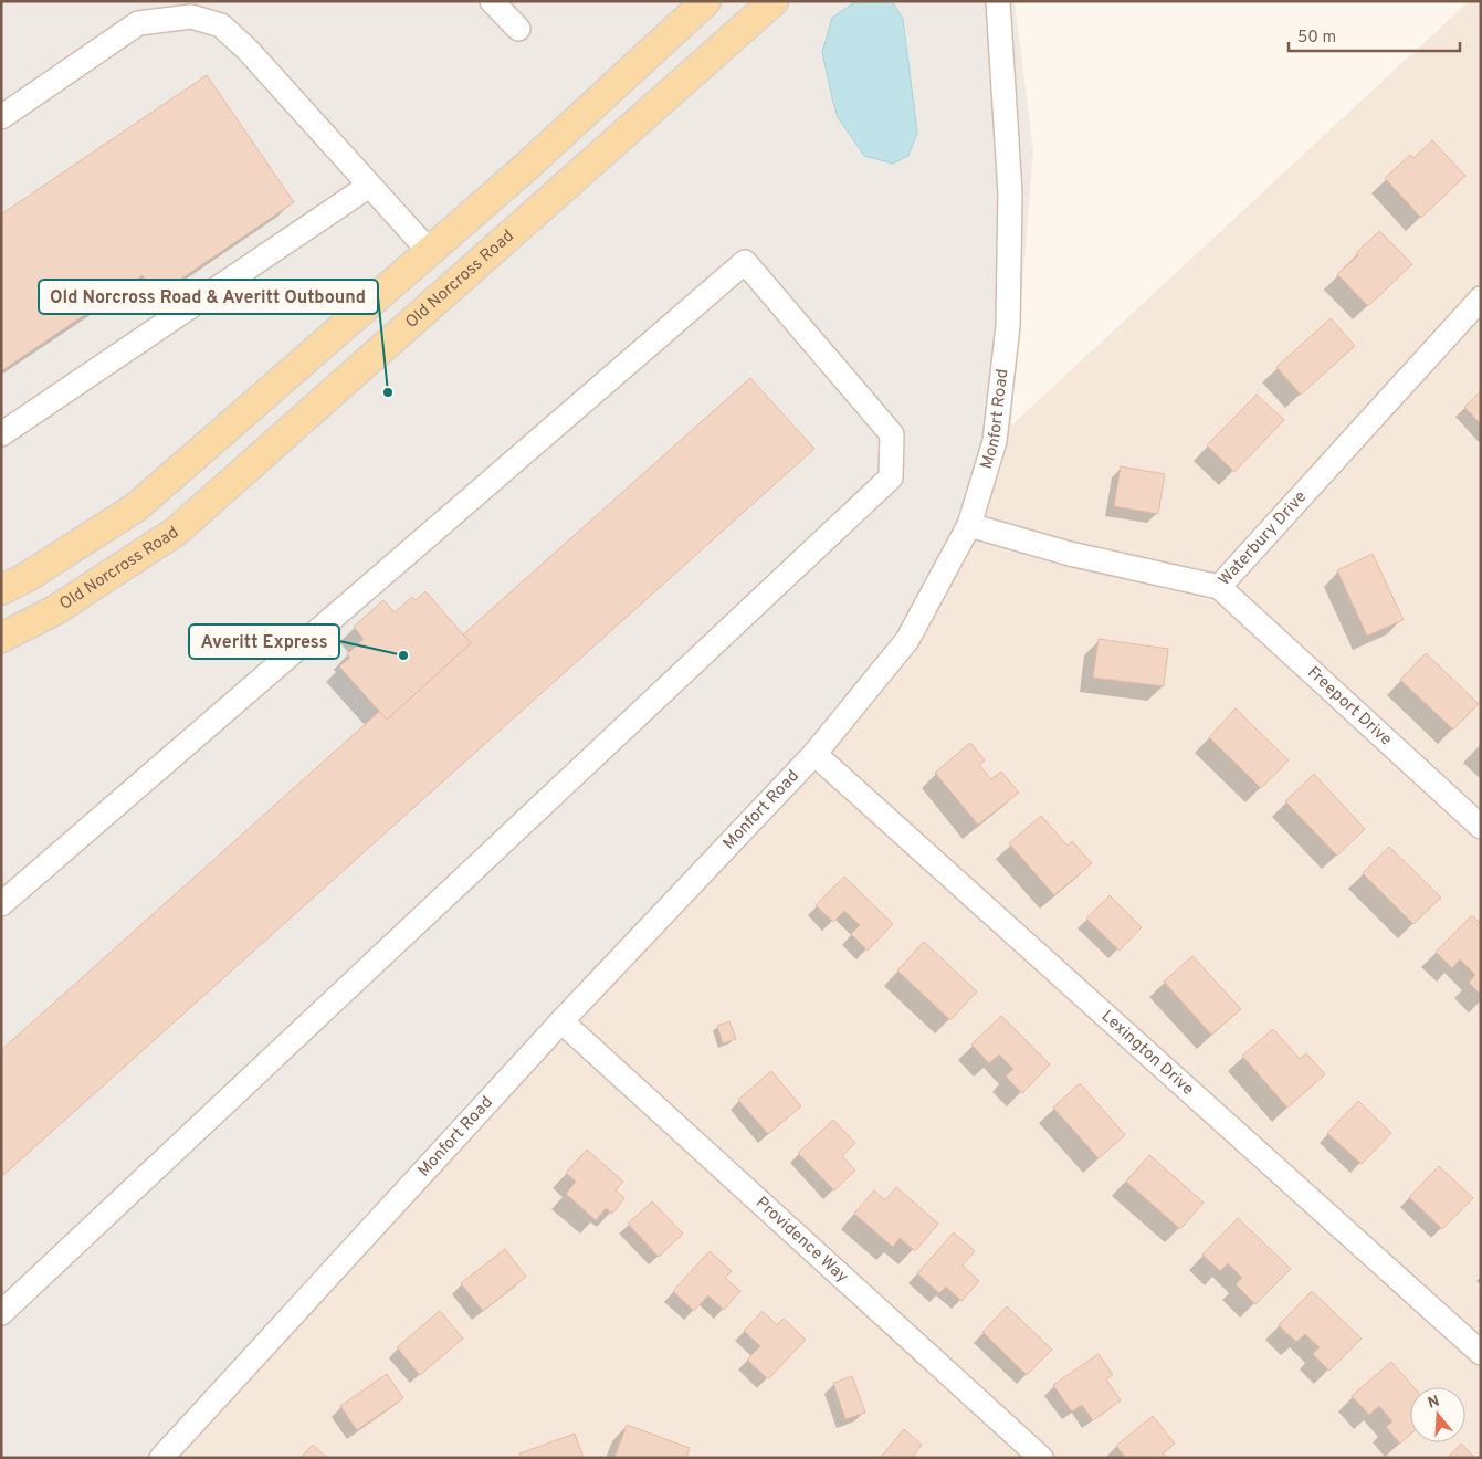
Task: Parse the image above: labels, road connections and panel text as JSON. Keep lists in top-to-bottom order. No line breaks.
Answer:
{"streets":{"main road":["Old Norcross Road"],"street":["Monfort Road","Waterbury Drive","Freeport Drive","Lexington Drive","Providence Way"]},"crossings":[["Monfort Road","Waterbury Drive"],["Monfort Road","Lexington Drive"],["Monfort Road","Providence Way"],["Waterbury Drive","Freeport Drive"]],"places":["Old Norcross Road & Averitt Outbound","Averitt Express"],"scale_bar":"50 m","north":"top"}
